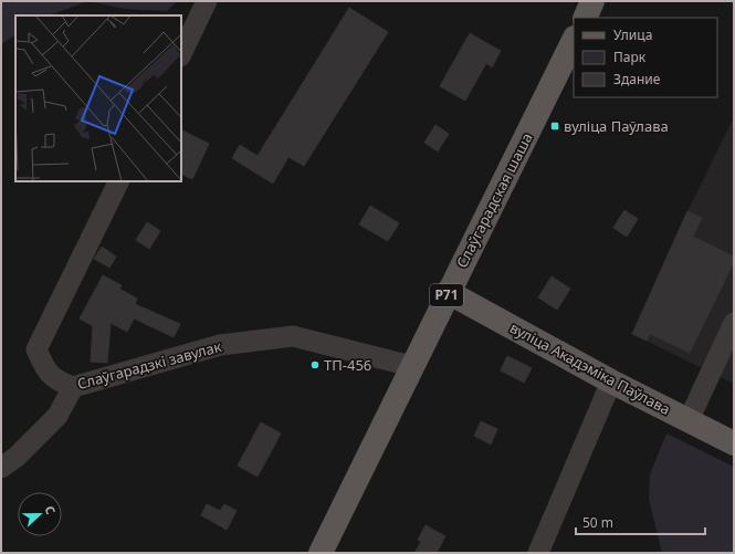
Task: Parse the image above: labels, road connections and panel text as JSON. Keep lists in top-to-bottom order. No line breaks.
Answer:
{"streets":{"main road":["Слаўгарадская шаша","Р71","вуліца Акадэміка Паўлава"],"street":["Слаўгарадзкі завулак"]},"crossings":[["Слаўгарадская шаша","Слаўгарадзкі завулак"],["Слаўгарадская шаша","вуліца Акадэміка Паўлава"]],"places":{"transit":["вуліца Паўлава"],"other":["ТП-456"]},"legend":["Улица","Парк","Здание"],"scale_bar":"50 m","north":"right"}
